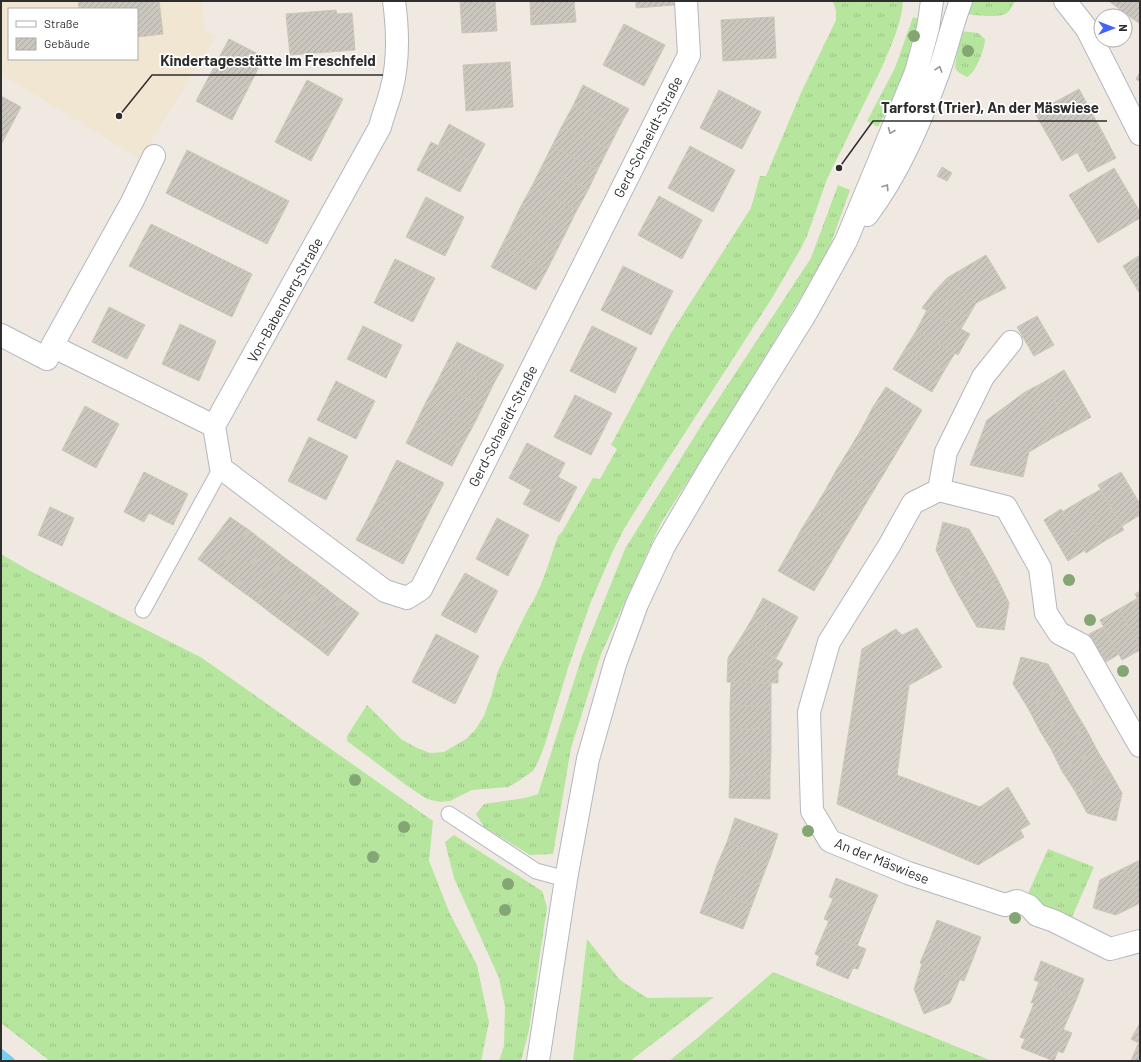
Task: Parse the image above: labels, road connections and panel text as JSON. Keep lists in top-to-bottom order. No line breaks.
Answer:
{"streets":{"street":["Gerd-Schaeidt-Straße","Von-Babenberg-Straße","An der Mäswiese"]},"places":["Kindertagesstätte Im Freschfeld","Tarforst (Trier), An der Mäswiese"],"legend":["Straße","Gebäude"],"north":"right"}
